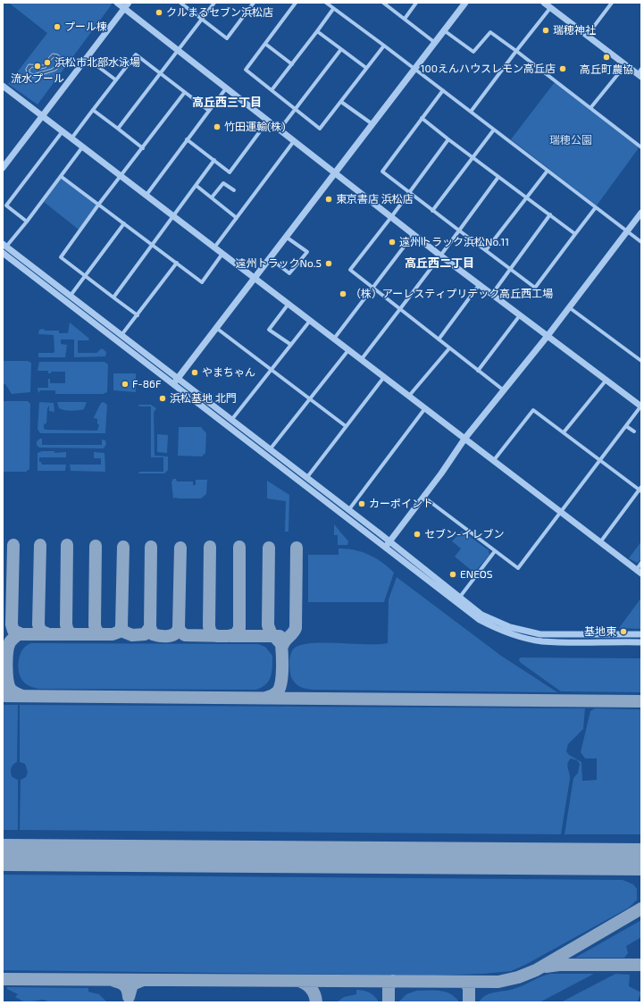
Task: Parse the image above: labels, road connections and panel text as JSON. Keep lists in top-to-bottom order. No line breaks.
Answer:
{"districts":["高丘西三丁目","高丘西二丁目"],"parks":["瑞穂公園"],"places":["クルまるセブン浜松店","プール棟","瑞穂神社","高丘町農協","浜松市北部水泳場","流水プール","100えんハウスレモン高丘店","竹田運輸(株)","東京書店 浜松店","遠州トラック浜松No.11","遠州トラックNo.5","（株）アーレスティプリテック高丘西工場","やまちゃん","F-86F","浜松基地 北門","カーポイント","セブン-イレブン","ENEOS","基地東"]}
